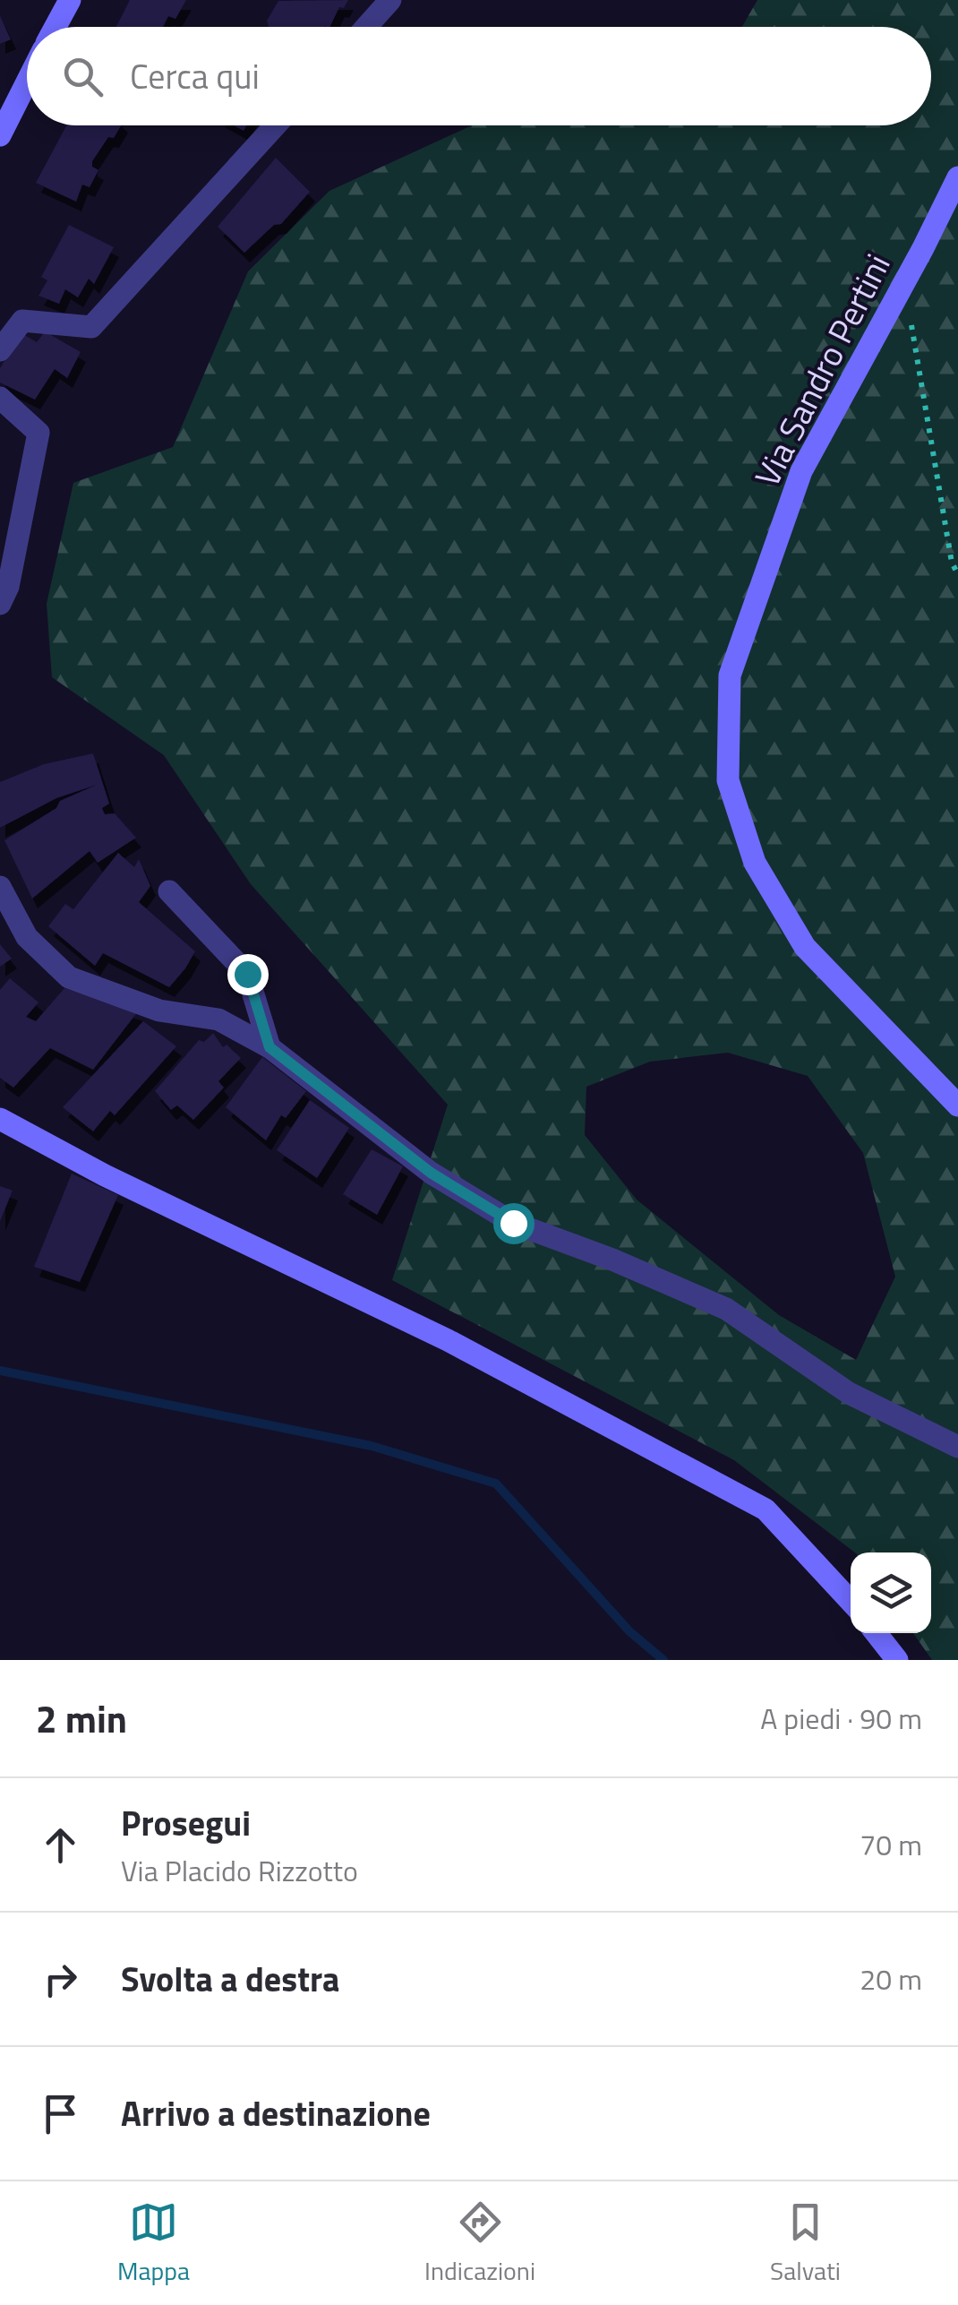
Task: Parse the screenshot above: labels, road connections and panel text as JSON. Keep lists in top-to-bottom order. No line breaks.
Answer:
{"streets":{"main road":["Via Sandro Pertini"]},"page":{"search":"Cerca qui","heading":["2 min","A piedi · 90 m"],"list":[["Prosegui","Via Placido Rizzotto","70 m"],["Svolta a destra","20 m"],"Arrivo a destinazione"],"nav":["Mappa","Indicazioni","Salvati"]}}
